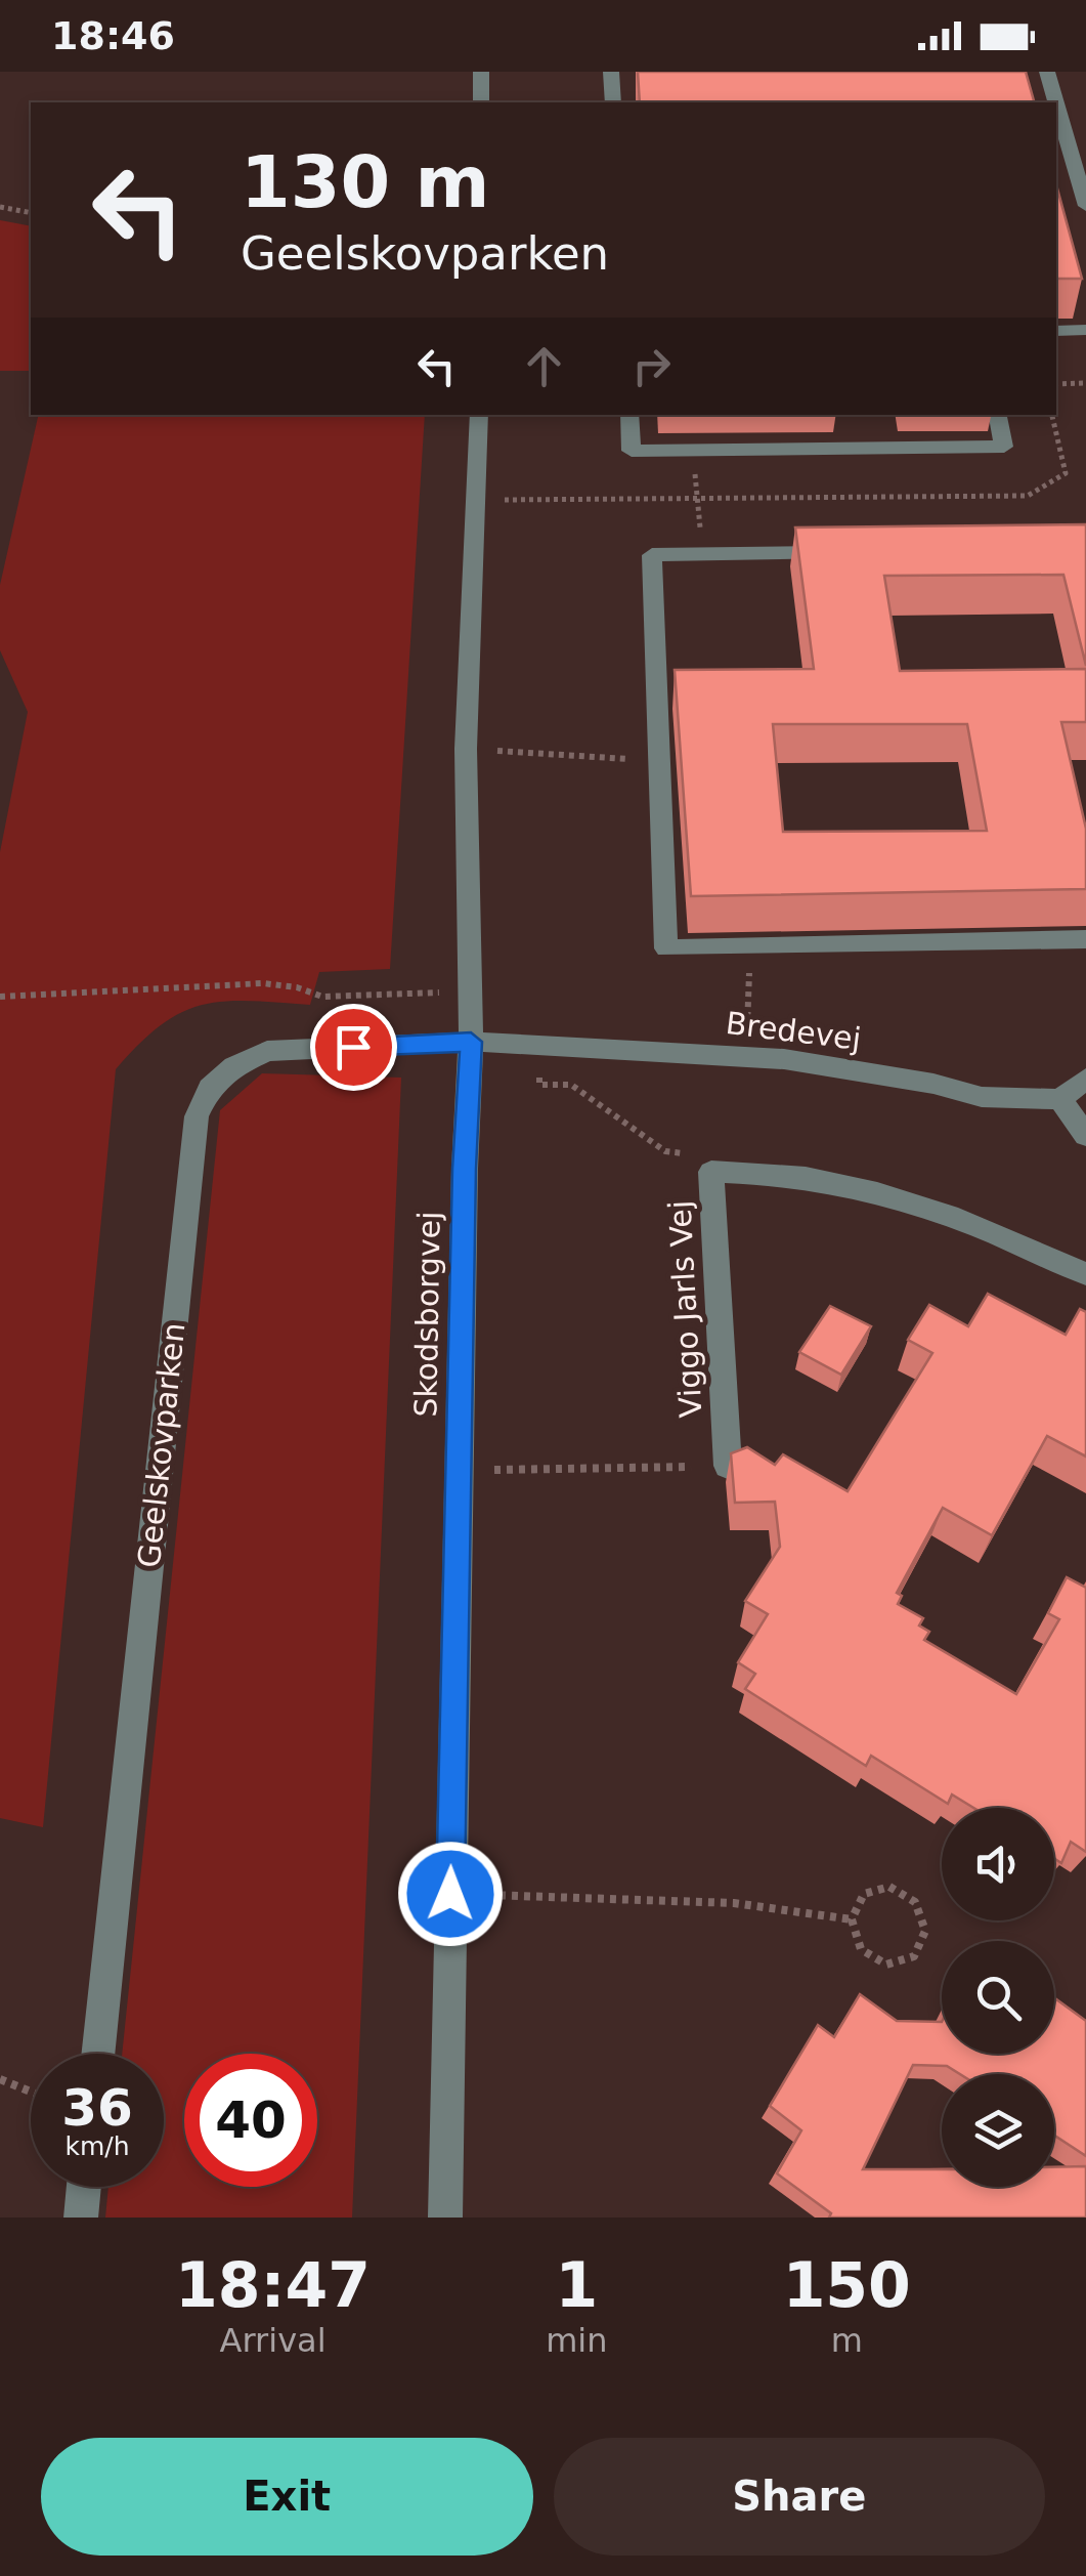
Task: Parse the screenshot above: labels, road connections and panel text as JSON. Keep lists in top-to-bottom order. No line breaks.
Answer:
{"streets":{"street":["Bredevej","Viggo Jarls Vej","Skodsborgvej","Geelskovparken"]},"crossings":[["Bredevej","Skodsborgvej"],["Bredevej","Geelskovparken"],["Skodsborgvej","Geelskovparken"]],"page":{"status":"18:46","turn":["130 m","Geelskovparken"],"speed":"36 km/h","limit":"40","eta":["18:47","Arrival","1","min","150","m"],"buttons":["Exit","Share"]}}
